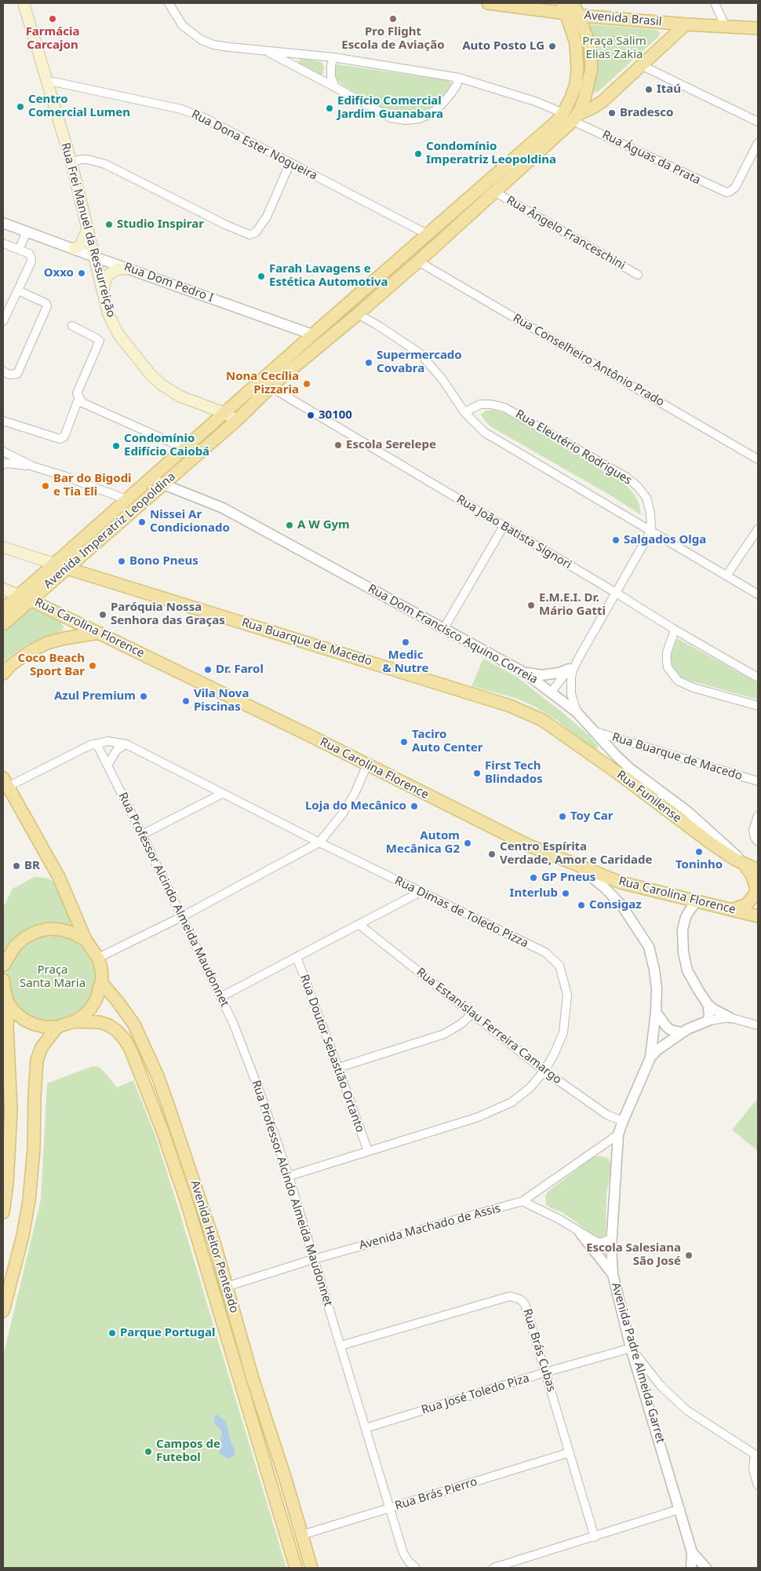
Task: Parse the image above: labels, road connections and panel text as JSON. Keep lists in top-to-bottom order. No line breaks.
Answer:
{"streets":{"main road":["Avenida Brasil","Rua Frei Manuel da Ressurreição","Avenida Imperatriz Leopoldina","Rua Carolina Florence","Rua Buarque de Macedo","Rua Funilense","Avenida Heitor Penteado"],"street":["Rua Dona Ester Nogueira","Rua Águas da Prata","Rua Ângelo Franceschini","Rua Dom Pedro I","Rua Conselheiro Antônio Prado","Rua Eleutério Rodrigues","Rua João Batista Signori","Rua Dom Francisco Aquino Correia","Rua Professor Alcindo Almeida Maudonnet","Rua Dimas de Toledo Pizza","Rua Estanislau Ferreira Camargo","Rua Doutor Sebastião Ortanto","Avenida Machado de Assis","Rua Brás Cubas","Avenida Padre Almeida Garret","Rua José Toledo Piza","Rua Brás Pierro"]},"crossings":[["Avenida Brasil","Avenida Imperatriz Leopoldina"],["Rua Dona Ester Nogueira","Rua Frei Manuel da Ressurreição"],["Rua Dona Ester Nogueira","Avenida Imperatriz Leopoldina"],["Rua Águas da Prata","Avenida Imperatriz Leopoldina"],["Rua Frei Manuel da Ressurreição","Rua Dom Pedro I"],["Rua Frei Manuel da Ressurreição","Avenida Imperatriz Leopoldina"],["Rua Ângelo Franceschini","Avenida Imperatriz Leopoldina"],["Rua Dom Pedro I","Avenida Imperatriz Leopoldina"],["Rua Conselheiro Antônio Prado","Avenida Imperatriz Leopoldina"],["Avenida Imperatriz Leopoldina","Rua João Batista Signori"],["Avenida Imperatriz Leopoldina","Rua Carolina Florence"],["Avenida Imperatriz Leopoldina","Rua Dom Francisco Aquino Correia"],["Avenida Imperatriz Leopoldina","Rua Buarque de Macedo"],["Rua Dom Francisco Aquino Correia","Rua Buarque de Macedo"],["Rua Dom Francisco Aquino Correia","Rua Funilense"],["Rua Buarque de Macedo","Rua Funilense"],["Rua Professor Alcindo Almeida Maudonnet","Rua Dimas de Toledo Pizza"],["Rua Professor Alcindo Almeida Maudonnet","Avenida Machado de Assis"],["Rua Professor Alcindo Almeida Maudonnet","Rua Brás Cubas"],["Rua Professor Alcindo Almeida Maudonnet","Rua José Toledo Piza"],["Rua Professor Alcindo Almeida Maudonnet","Rua Brás Pierro"],["Rua Dimas de Toledo Pizza","Rua Estanislau Ferreira Camargo"],["Rua Dimas de Toledo Pizza","Rua Doutor Sebastião Ortanto"],["Rua Estanislau Ferreira Camargo","Avenida Padre Almeida Garret"],["Avenida Machado de Assis","Avenida Heitor Penteado"],["Avenida Machado de Assis","Avenida Padre Almeida Garret"],["Avenida Heitor Penteado","Rua Brás Pierro"],["Rua Brás Cubas","Rua José Toledo Piza"],["Rua Brás Cubas","Rua Brás Pierro"],["Avenida Padre Almeida Garret","Rua José Toledo Piza"]],"parks":["Praça Salim Elias Zakia","Praça Santa Maria"],"places":["Farmácia Carcajon","Pro Flight Escola de Aviação","Auto Posto LG","Itaú","Centro Comercial Lumen","Edifício Comercial Jardim Guanabara","Bradesco","Condomínio Imperatriz Leopoldina","Studio Inspirar","Oxxo","Farah Lavagens e Estética Automotiva","Supermercado Covabra","Nona Cecília Pizzaria","30100","Escola Serelepe","Condomínio Edifício Caiobá","Bar do Bigodi e Tia Eli","Nissei Ar Condicionado","A W Gym","Salgados Olga","Bono Pneus","E.M.E.I. Dr. Mário Gatti","Paróquia Nossa Senhora das Graças","Medic & Nutre","Coco Beach Sport Bar","Dr. Farol","Azul Premium","Vila Nova Piscinas","Taciro Auto Center","First Tech Blindados","Loja do Mecânico","Toy Car","Autom Mecânica G2","Toninho","Centro Espírita Verdade, Amor e Caridade","BR","GP Pneus","Interlub","Consigaz","Escola Salesiana São José","Parque Portugal","Campos de Futebol"]}
